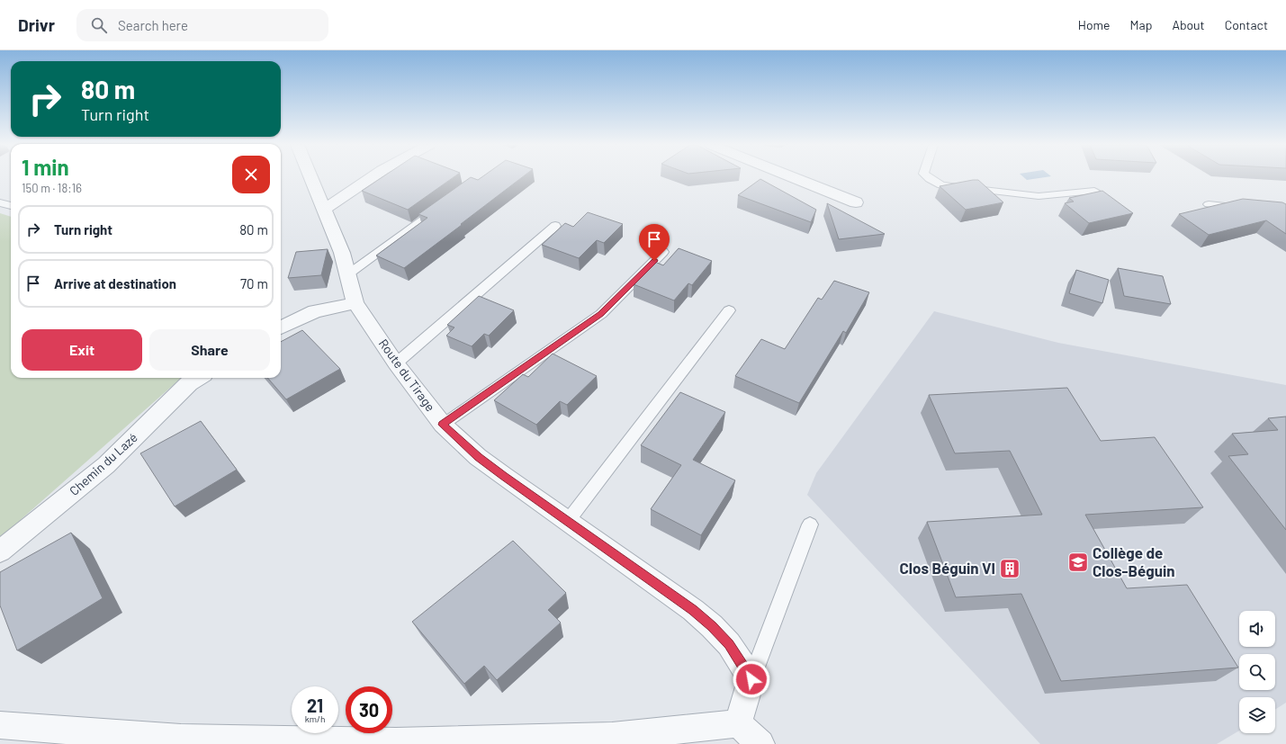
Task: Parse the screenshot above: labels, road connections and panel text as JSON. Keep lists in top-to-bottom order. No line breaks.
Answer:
{"streets":{"street":["Route du Tirage","Chemin du Lazé"]},"places":{"school or university":["Collège de Clos-Béguin"],"building":["Clos Béguin VI"]},"page":{"header":"Drivr","search":"Search here","nav":["Home","Map","About","Contact"],"turn":["80 m","Turn right"],"heading":["1 min","150 m · 18:16"],"list":[{"name":"Turn right","value":"80 m"},{"name":"Arrive at destination","value":"70 m"}],"buttons":["Exit","Share"],"speed":"21 km/h","limit":"30"}}
